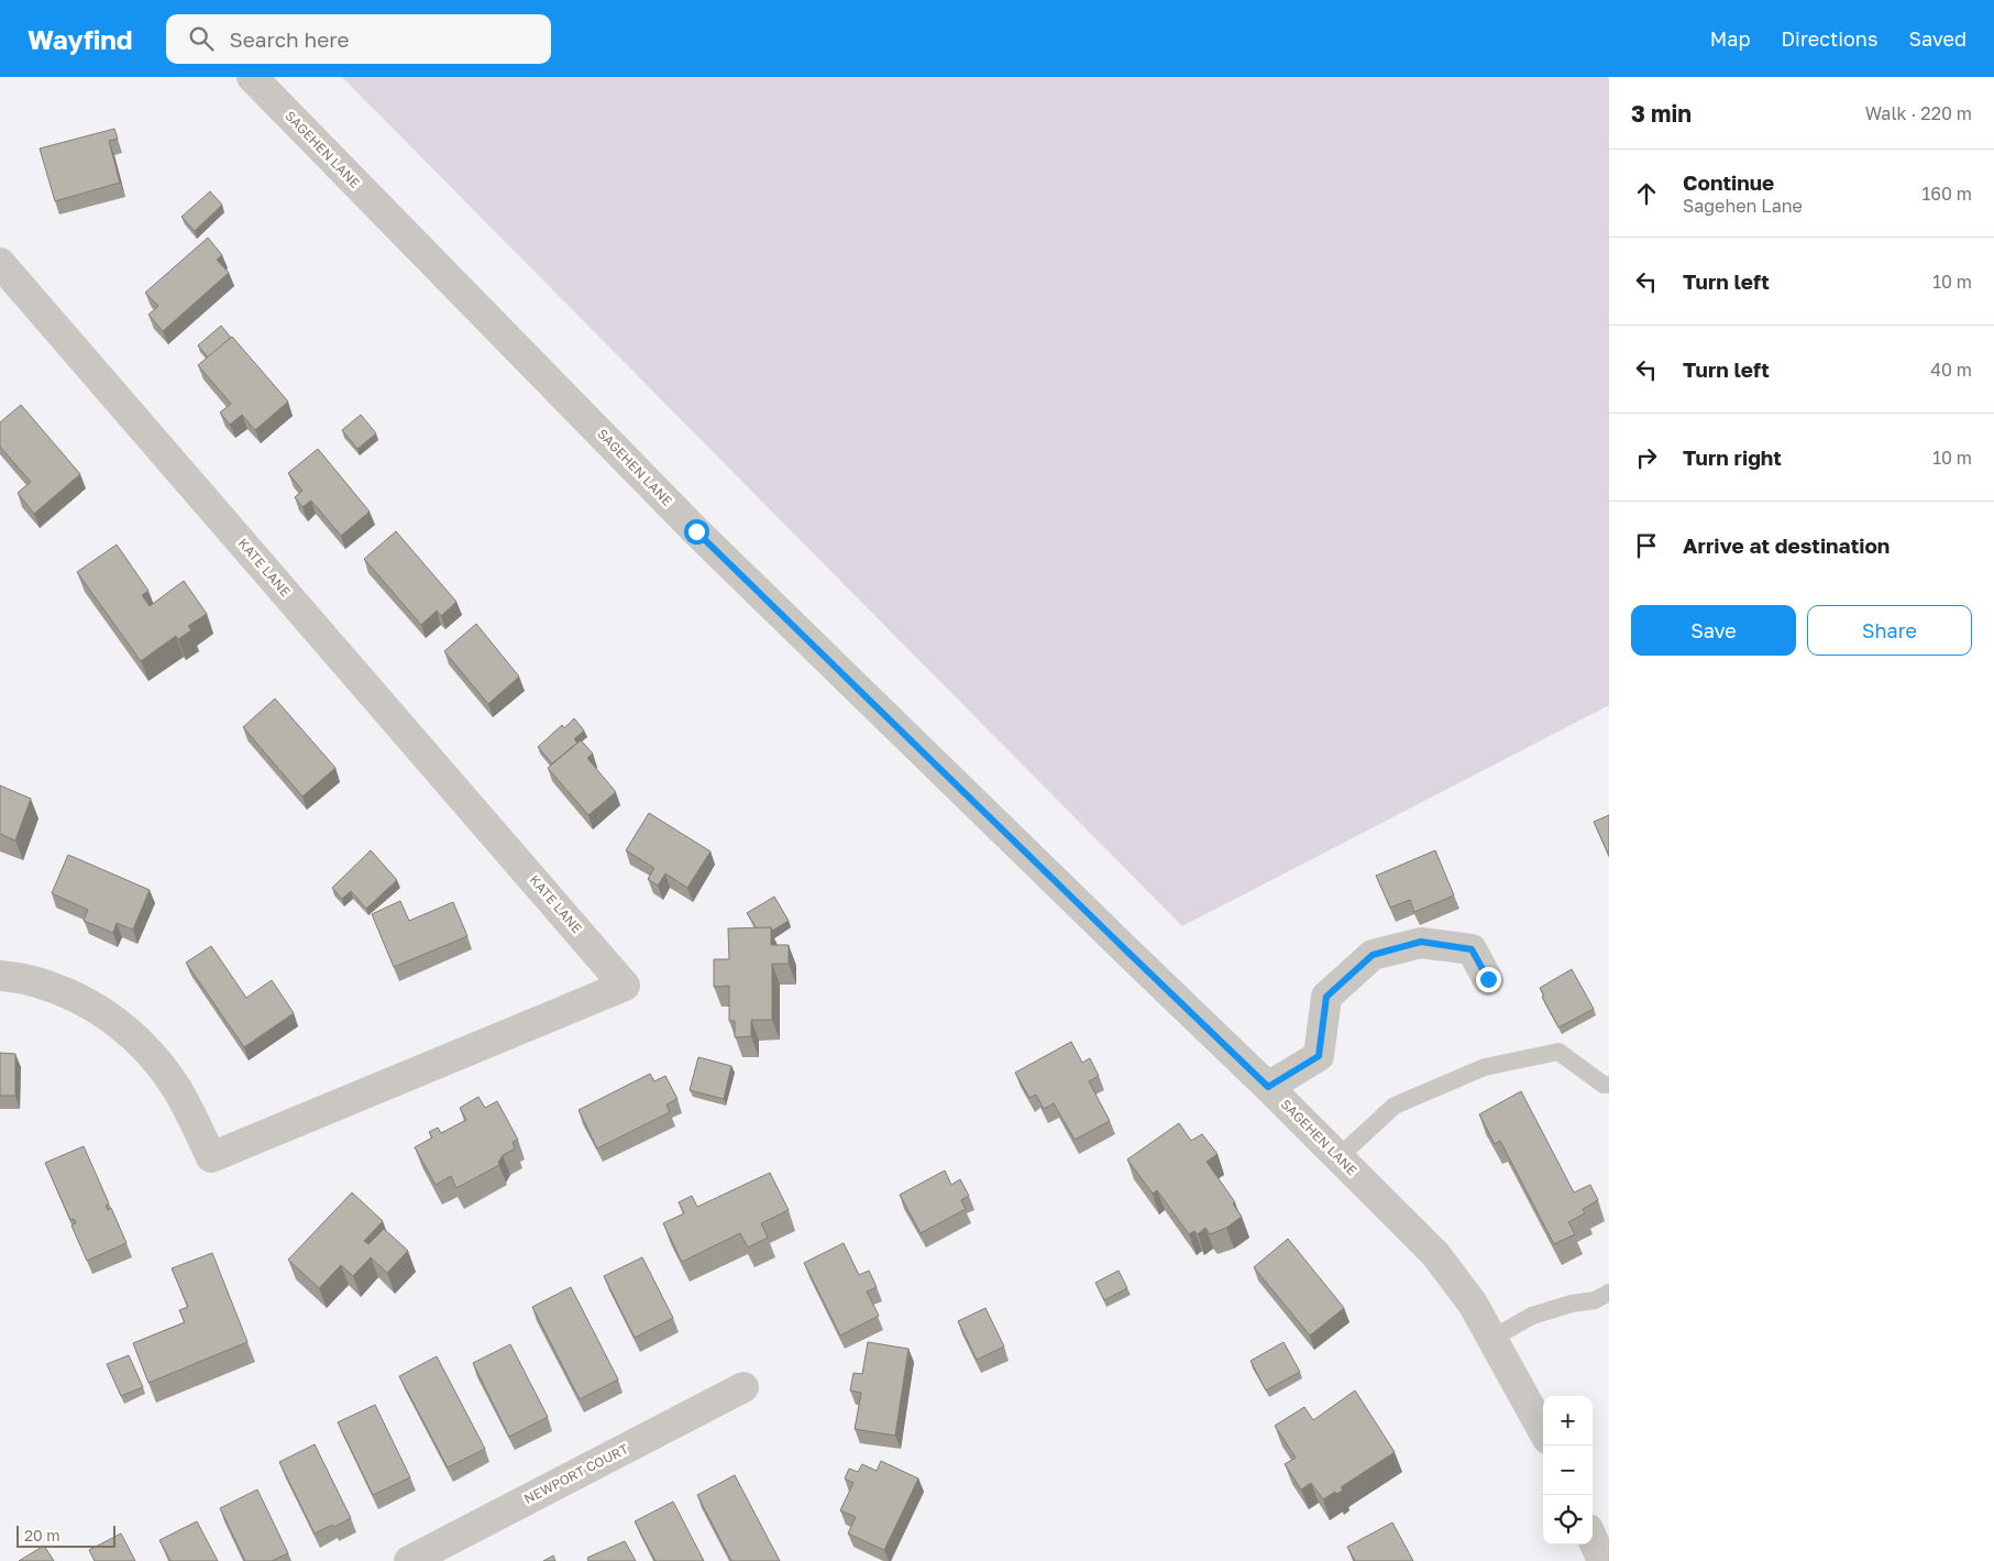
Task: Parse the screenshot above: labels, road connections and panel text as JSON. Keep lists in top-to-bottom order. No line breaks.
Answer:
{"streets":{"street":["SAGEHEN LANE","KATE LANE","NEWPORT COURT"]},"scale_bar":"20 m","page":{"header":"Wayfind","search":"Search here","nav":["Map","Directions","Saved"],"heading":["3 min","Walk · 220 m"],"list":[["Continue","Sagehen Lane","160 m"],["Turn left","10 m"],["Turn left","40 m"],["Turn right","10 m"],"Arrive at destination"],"buttons":["Save","Share"],"map_buttons":["+","−"],"scale":"20 m"}}
